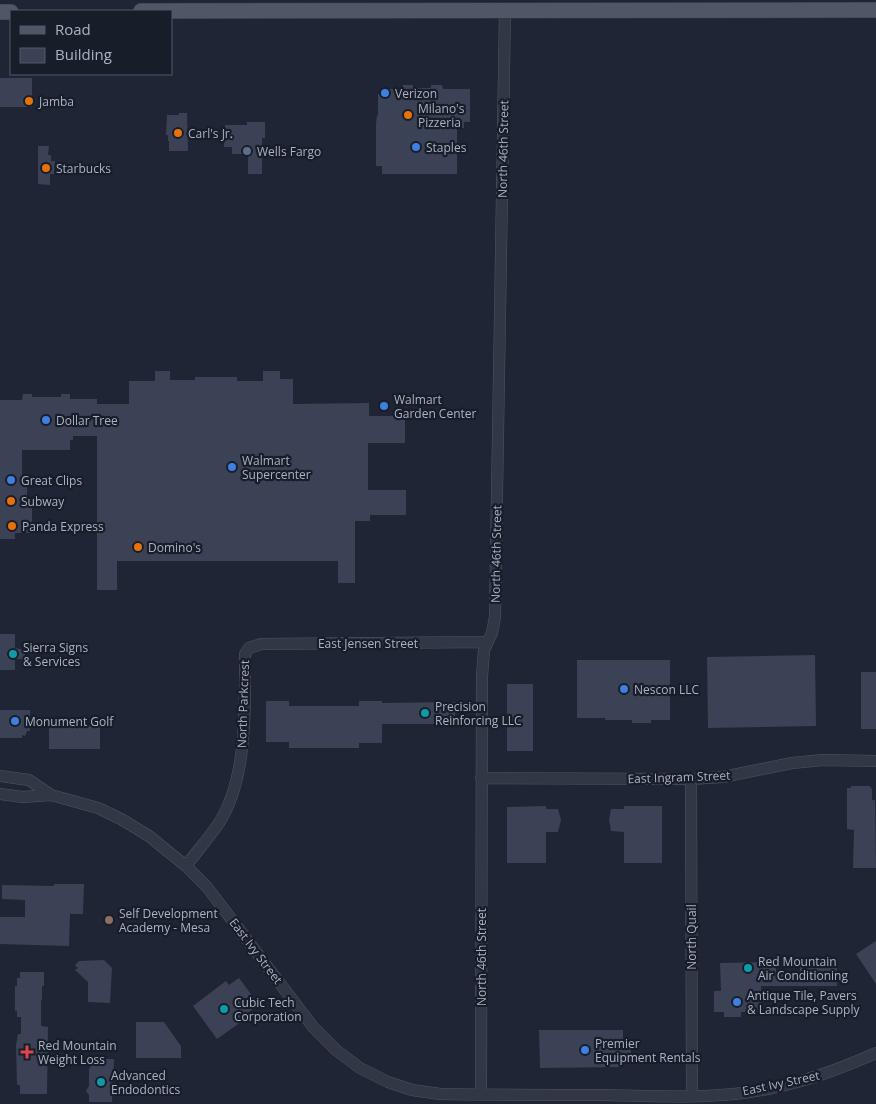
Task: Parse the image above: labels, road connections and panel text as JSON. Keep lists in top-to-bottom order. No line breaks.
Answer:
{"streets":{"street":["North 46th Street","East Jensen Street","North Parkcrest","East Ingram Street","North Quail","East Ivy Street"]},"crossings":[["North 46th Street","East Jensen Street"],["North 46th Street","East Ingram Street"],["North 46th Street","East Ivy Street"],["East Jensen Street","North Parkcrest"],["North Parkcrest","East Ivy Street"],["East Ingram Street","North Quail"],["North Quail","East Ivy Street"]],"places":{"other":["Verizon","Jamba","Milano's Pizzeria","Carl's Jr.","Staples","Wells Fargo","Starbucks","Walmart Garden Center","Dollar Tree","Walmart Supercenter","Great Clips","Subway","Panda Express","Domino's","Sierra Signs & Services","Nescon LLC","Precision Reinforcing LLC","Monument Golf","Self Development Academy - Mesa","Red Mountain Air Conditioning","Antique Tile, Pavers & Landscape Supply","Cubic Tech Corporation","Premier Equipment Rentals","Advanced Endodontics"],"health":["Red Mountain Weight Loss"]},"legend":["Road","Building"]}
